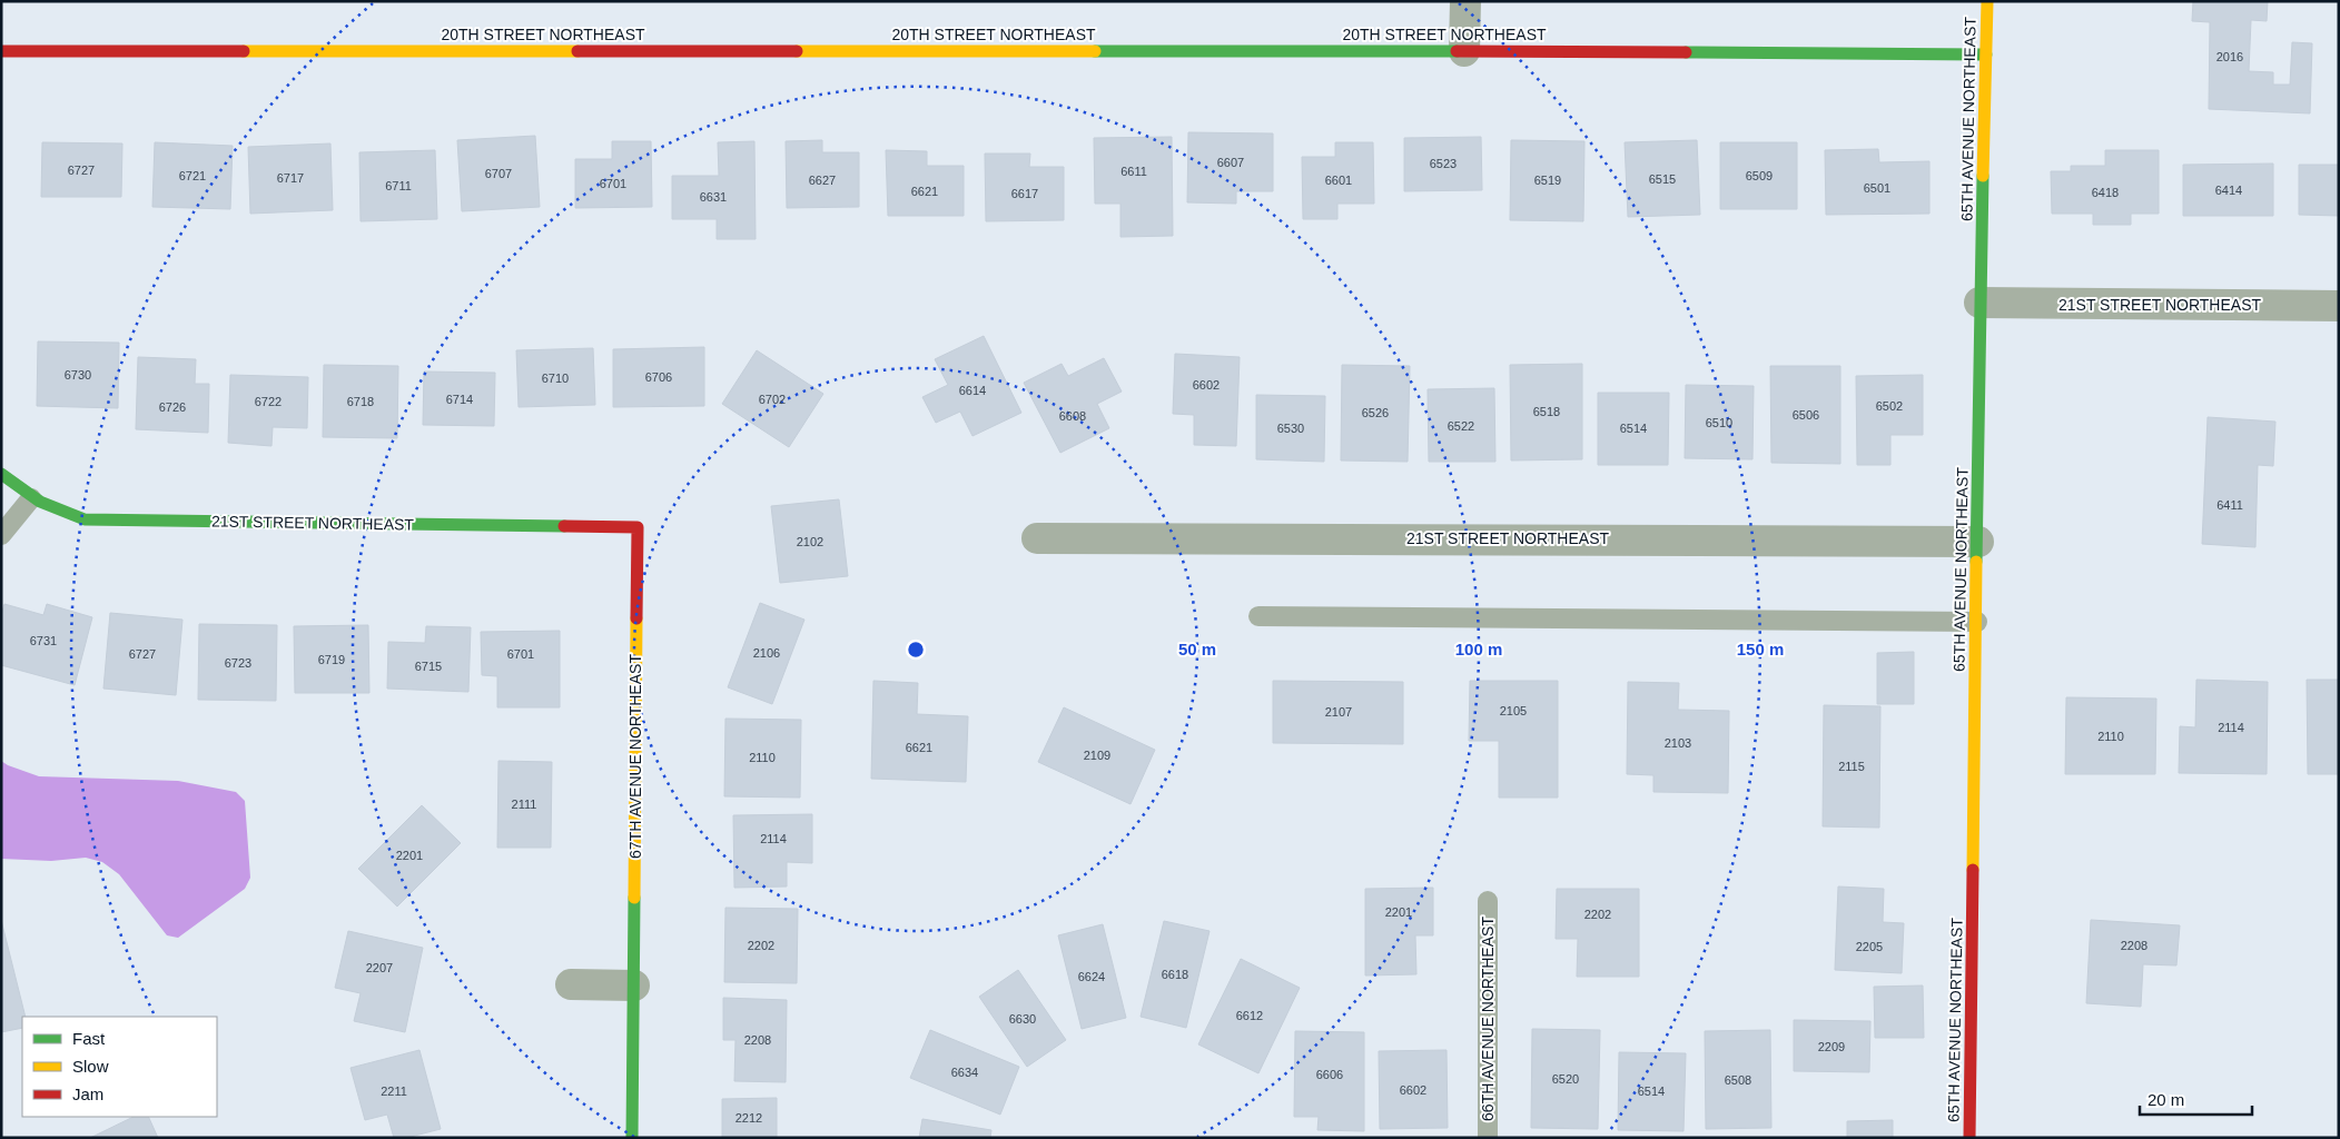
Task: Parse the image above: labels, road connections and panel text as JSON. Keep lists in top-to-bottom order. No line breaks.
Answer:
{"streets":{"street":["20TH STREET NORTHEAST","65TH AVENUE NORTHEAST","21ST STREET NORTHEAST","67TH AVENUE NORTHEAST"],"lane":["66TH AVENUE NORTHEAST"]},"crossings":[["20TH STREET NORTHEAST","65TH AVENUE NORTHEAST"],["65TH AVENUE NORTHEAST","21ST STREET NORTHEAST"],["21ST STREET NORTHEAST","67TH AVENUE NORTHEAST"]],"house_numbers":["2016","6607","6523","6727","6611","6707","6721","6509","6717","6515","6627","6601","6519","6701","6711","6501","6414","6621","6418","6617","6631","6730","6706","6710","6602","6614","6714","6702","6722","6718","6502","6726","6518","6526","6506","6608","6510","6522","6530","6514","6411","2102","6731","2106","6727","6701","6719","6723","6715","2105","2107","2114","2110","2103","6621","2109","2110","2115","2111","2114","2201","2201","2202","2202","2208","2205","2207","6618","6624","6612","6630","2208","2209","6634","6606","6520","6508","6602","2211","6514","2212"],"legend":["Fast","Slow","Jam"],"scale_bar":"20 m","rings":["50 m","100 m","150 m"]}
